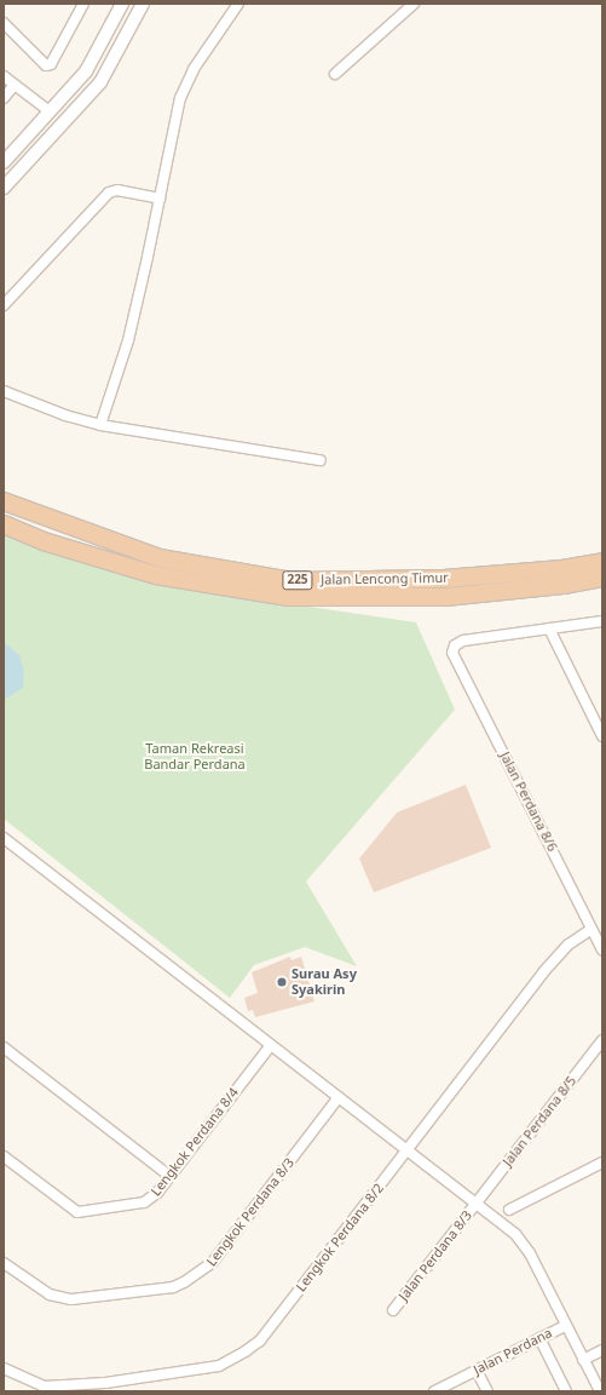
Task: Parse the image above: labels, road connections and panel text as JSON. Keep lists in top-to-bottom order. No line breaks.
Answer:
{"streets":{"highway":["Jalan Lencong Timur","225"],"street":["Jalan Perdana 8/6","Jalan Perdana 8/5","Lengkok Perdana 8/4","Lengkok Perdana 8/3","Lengkok Perdana 8/2","Jalan Perdana 8/3","Jalan Perdana"]},"crossings":[["Jalan Perdana 8/6","Lengkok Perdana 8/2"],["Jalan Perdana 8/5","Jalan Perdana 8/3"]],"parks":["Taman Rekreasi Bandar Perdana"],"places":["Surau Asy Syakirin"]}
